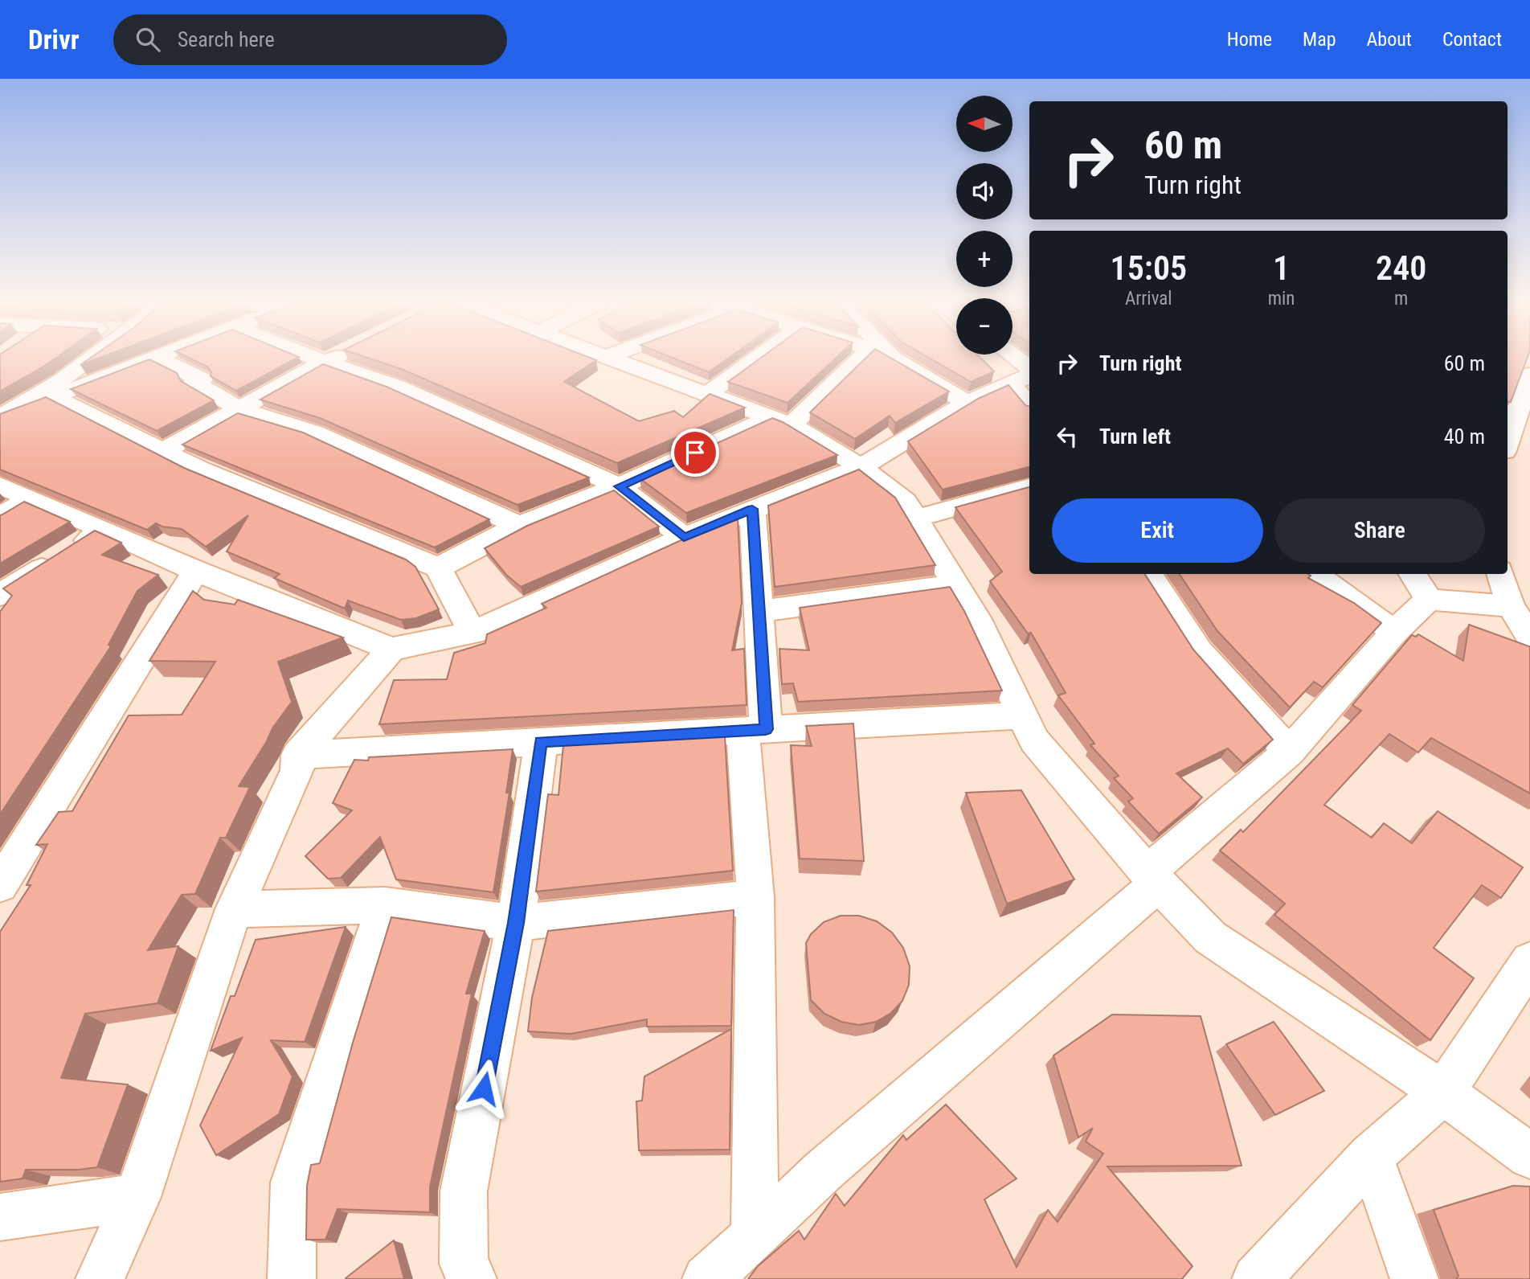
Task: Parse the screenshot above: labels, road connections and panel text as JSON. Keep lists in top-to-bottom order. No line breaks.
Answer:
{"north":"left","page":{"header":"Drivr","search":"Search here","nav":["Home","Map","About","Contact"],"map_buttons":["+","−"],"turn":["60 m","Turn right"],"eta":["15:05","Arrival","1","min","240","m"],"list":[{"name":"Turn right","value":"60 m"},{"name":"Turn left","value":"40 m"}],"buttons":["Exit","Share"]}}
